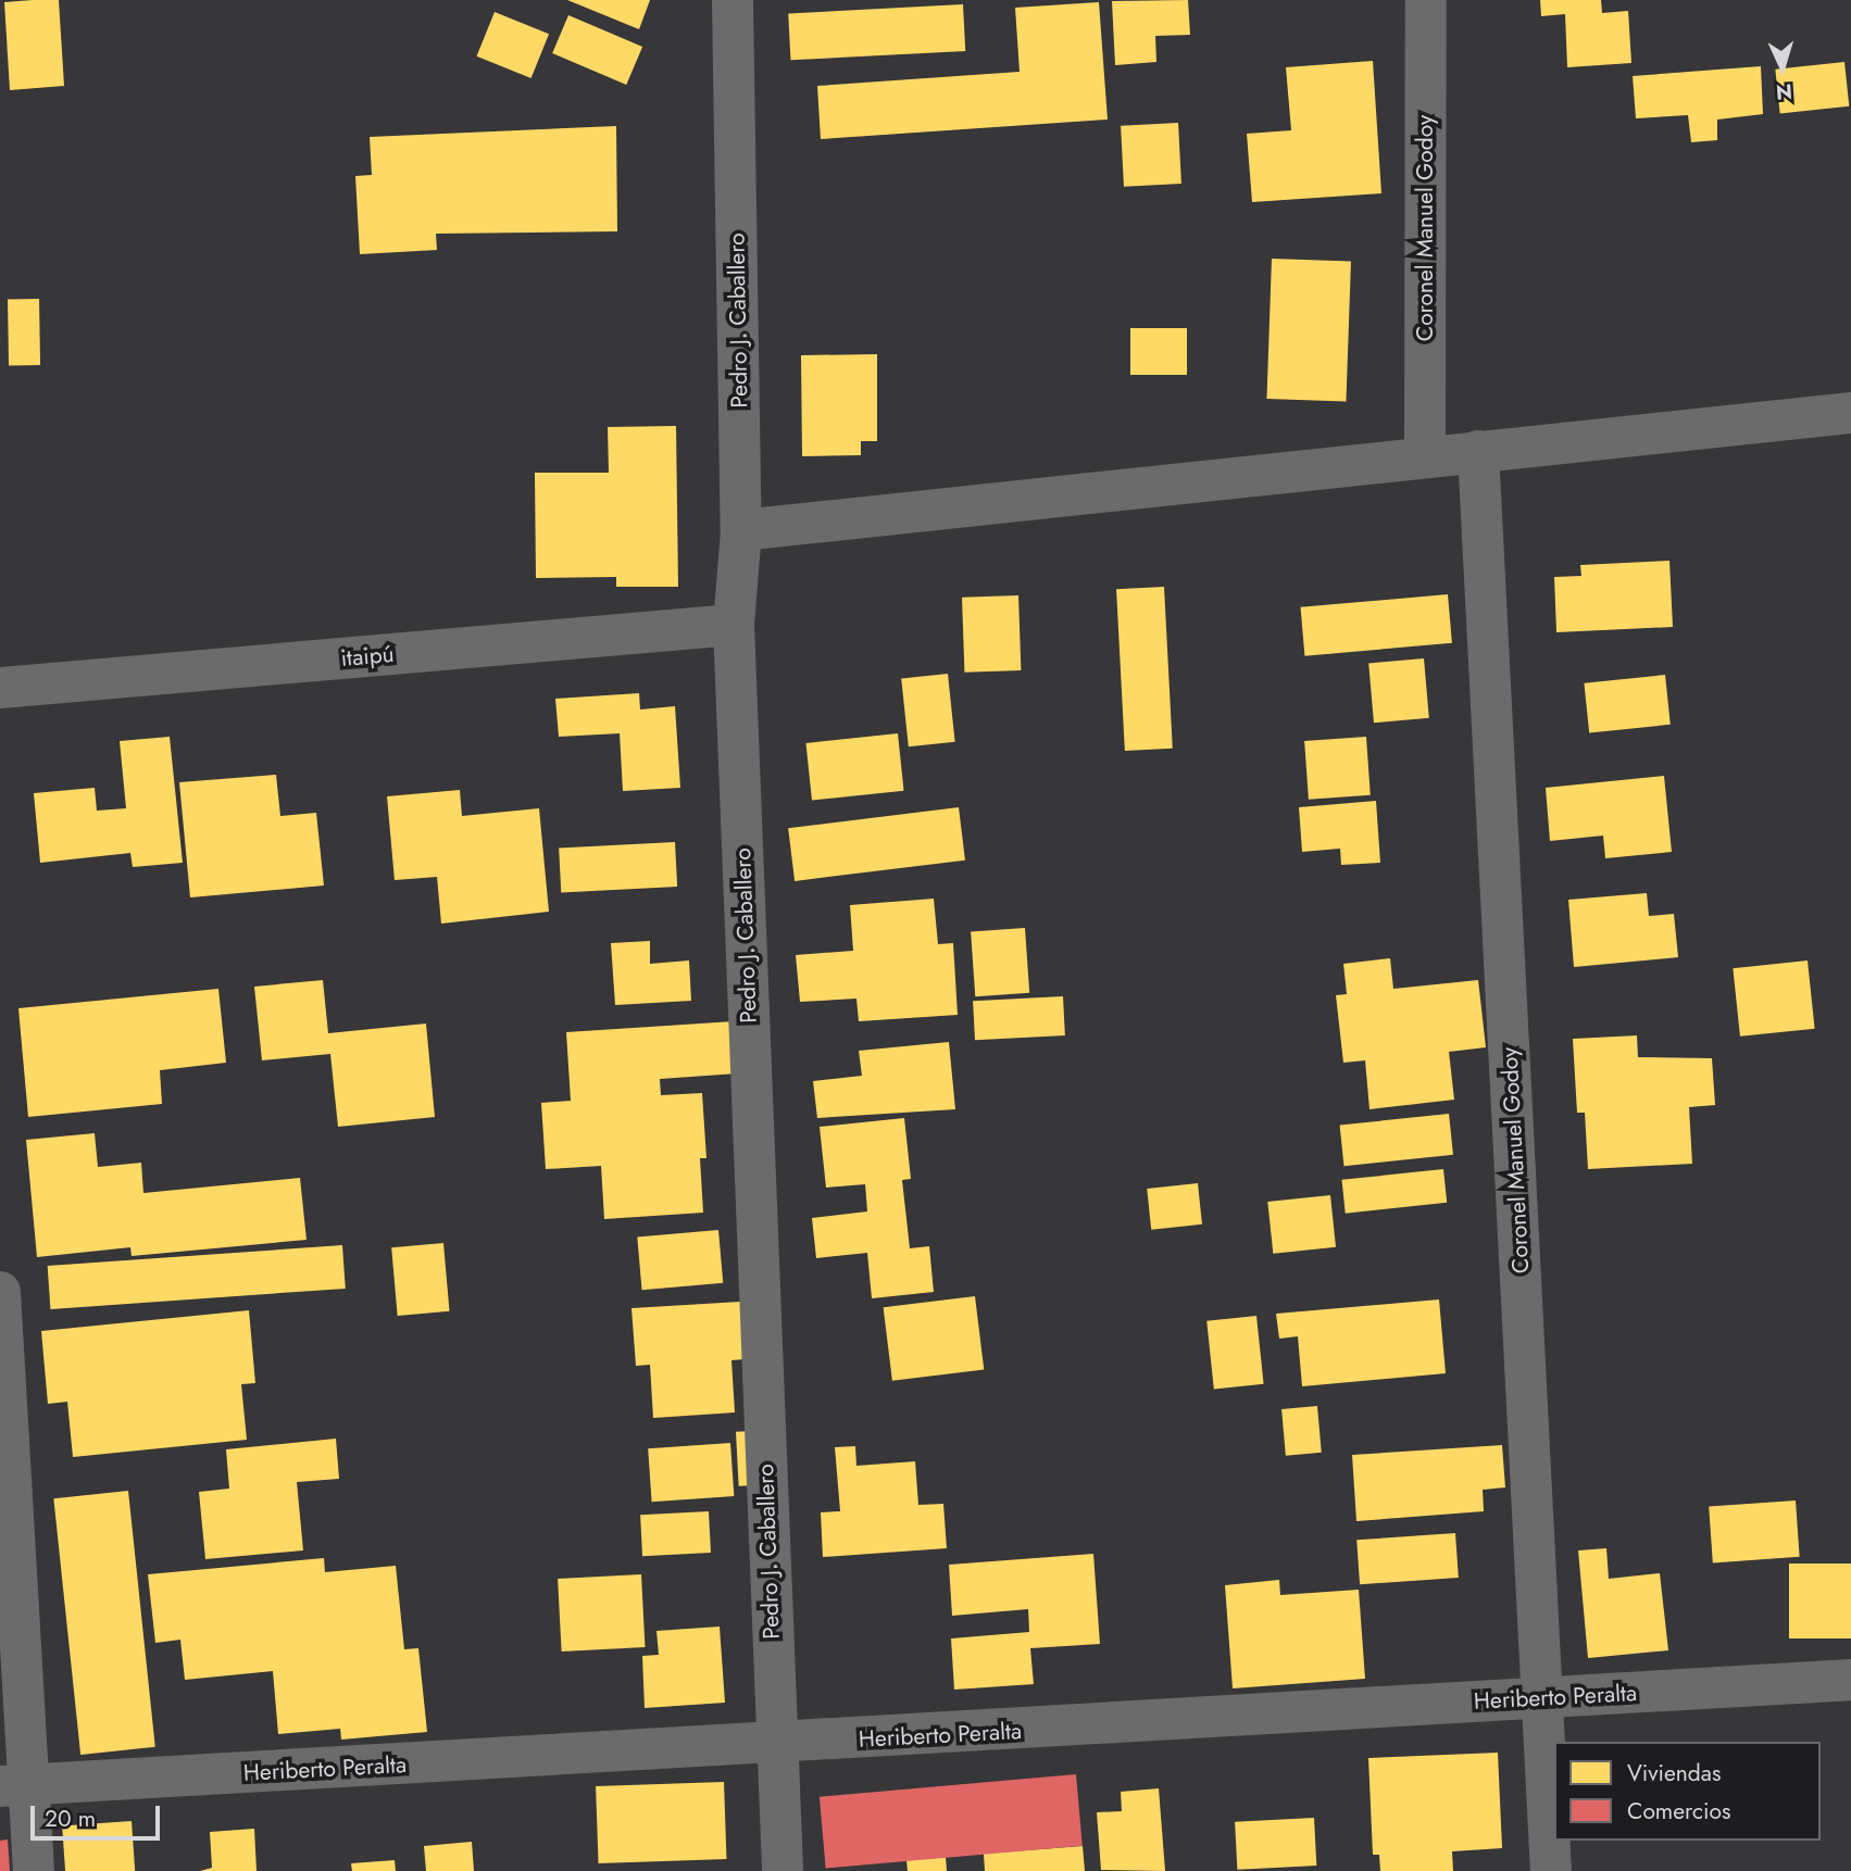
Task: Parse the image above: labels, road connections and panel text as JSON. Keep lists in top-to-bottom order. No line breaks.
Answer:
{"streets":{"street":["Coronel Manuel Godoy","Pedro J. Caballero","itaipú","Heriberto Peralta"]},"crossings":[["Coronel Manuel Godoy","Heriberto Peralta"],["Pedro J. Caballero","itaipú"],["Pedro J. Caballero","Heriberto Peralta"]],"legend":["Viviendas","Comercios"],"scale_bar":"20 m","north":"bottom"}
